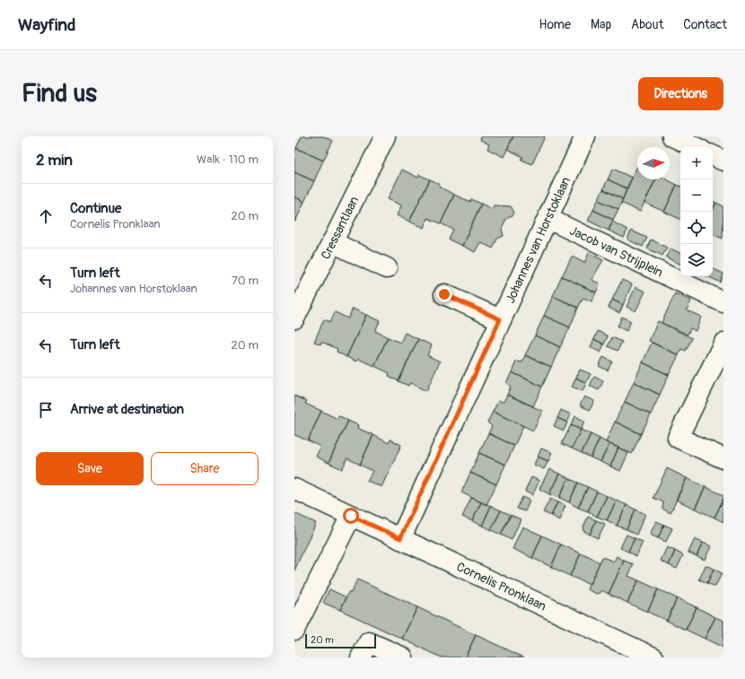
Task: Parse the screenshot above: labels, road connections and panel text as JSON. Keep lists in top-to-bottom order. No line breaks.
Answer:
{"streets":{"street":["Cressantlaan","Johannes van Horstoklaan","Jacob van Strijplein","Cornelis Pronklaan"]},"crossings":[["Johannes van Horstoklaan","Jacob van Strijplein"],["Johannes van Horstoklaan","Cornelis Pronklaan"]],"scale_bar":"20 m","north":"right","page":{"header":"Wayfind","nav":["Home","Map","About","Contact"],"buttons":["Directions",["Save","Share"]],"title":"Find us","heading":["2 min","Walk · 110 m"],"map_buttons":["+","−"],"list":[["Continue","Cornelis Pronklaan","20 m"],["Turn left","Johannes van Horstoklaan","70 m"],["Turn left","20 m"],"Arrive at destination"],"scale":"20 m"}}
